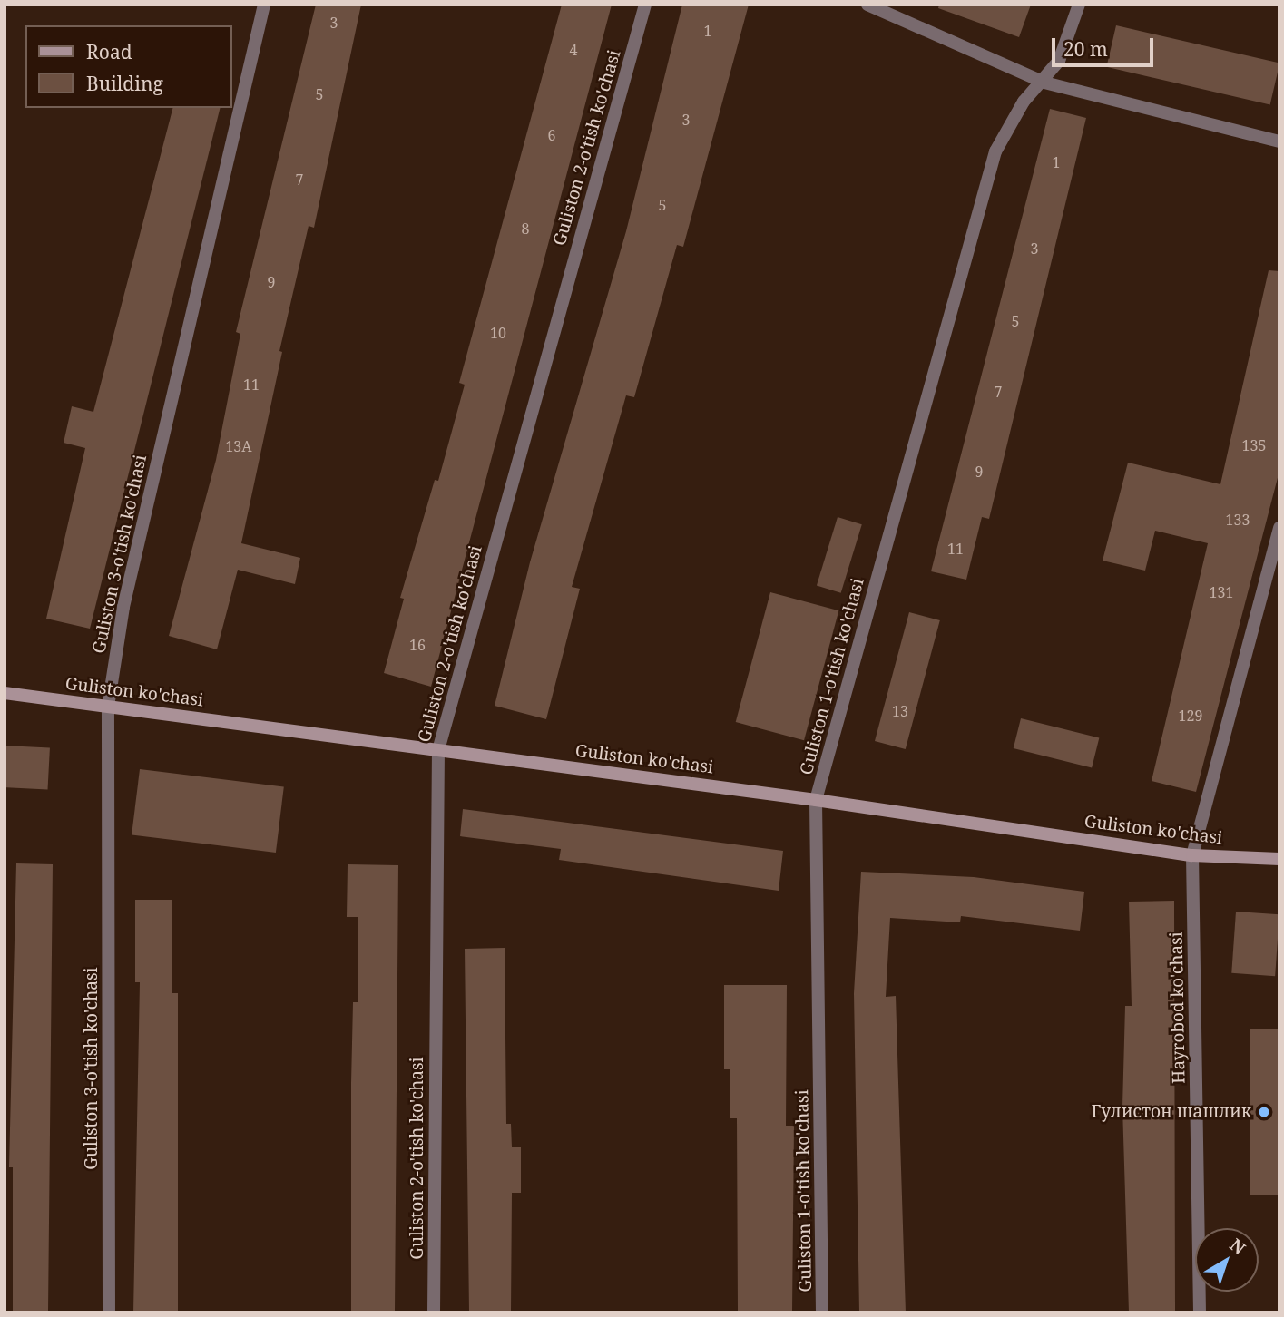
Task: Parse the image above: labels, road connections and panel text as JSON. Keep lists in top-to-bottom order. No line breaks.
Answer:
{"streets":{"main road":["Guliston ko'chasi"],"street":["Guliston 2-o'tish ko'chasi","Guliston 3-o'tish ko'chasi","Guliston 1-o'tish ko'chasi","Hayrobod ko'chasi"]},"crossings":[["Guliston 2-o'tish ko'chasi","Guliston ko'chasi"],["Guliston 3-o'tish ko'chasi","Guliston ko'chasi"],["Guliston 1-o'tish ko'chasi","Guliston ko'chasi"],["Guliston ko'chasi","Hayrobod ko'chasi"]],"places":["Гулистон шашлик"],"house_numbers":["3","1","4","5","3","6","1","7","5","8","3","9","5","10","11","7","135","13A","9","133","11","131","16","13","129"],"legend":["Road","Building"],"scale_bar":"20 m","north":"top right"}
